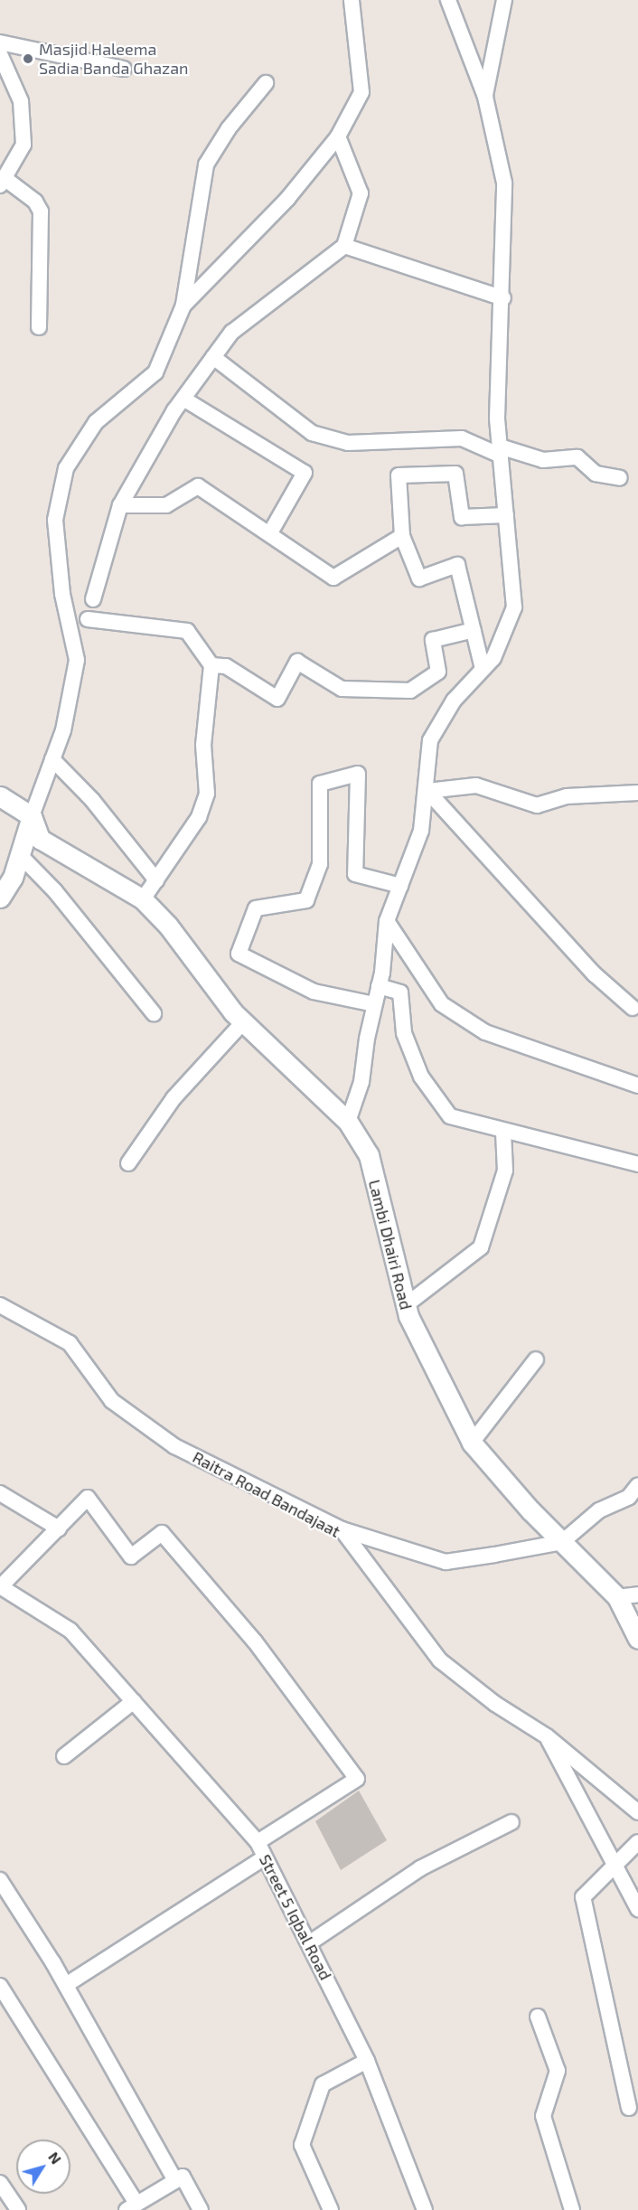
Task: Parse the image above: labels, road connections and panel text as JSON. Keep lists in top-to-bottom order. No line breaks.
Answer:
{"streets":{"street":["Lambi Dhairi Road","Raitra Road Bandajaat","Street 5 Iqbal Road"]},"places":["Masjid Haleema Sadia Banda Ghazan"],"north":"top right"}
